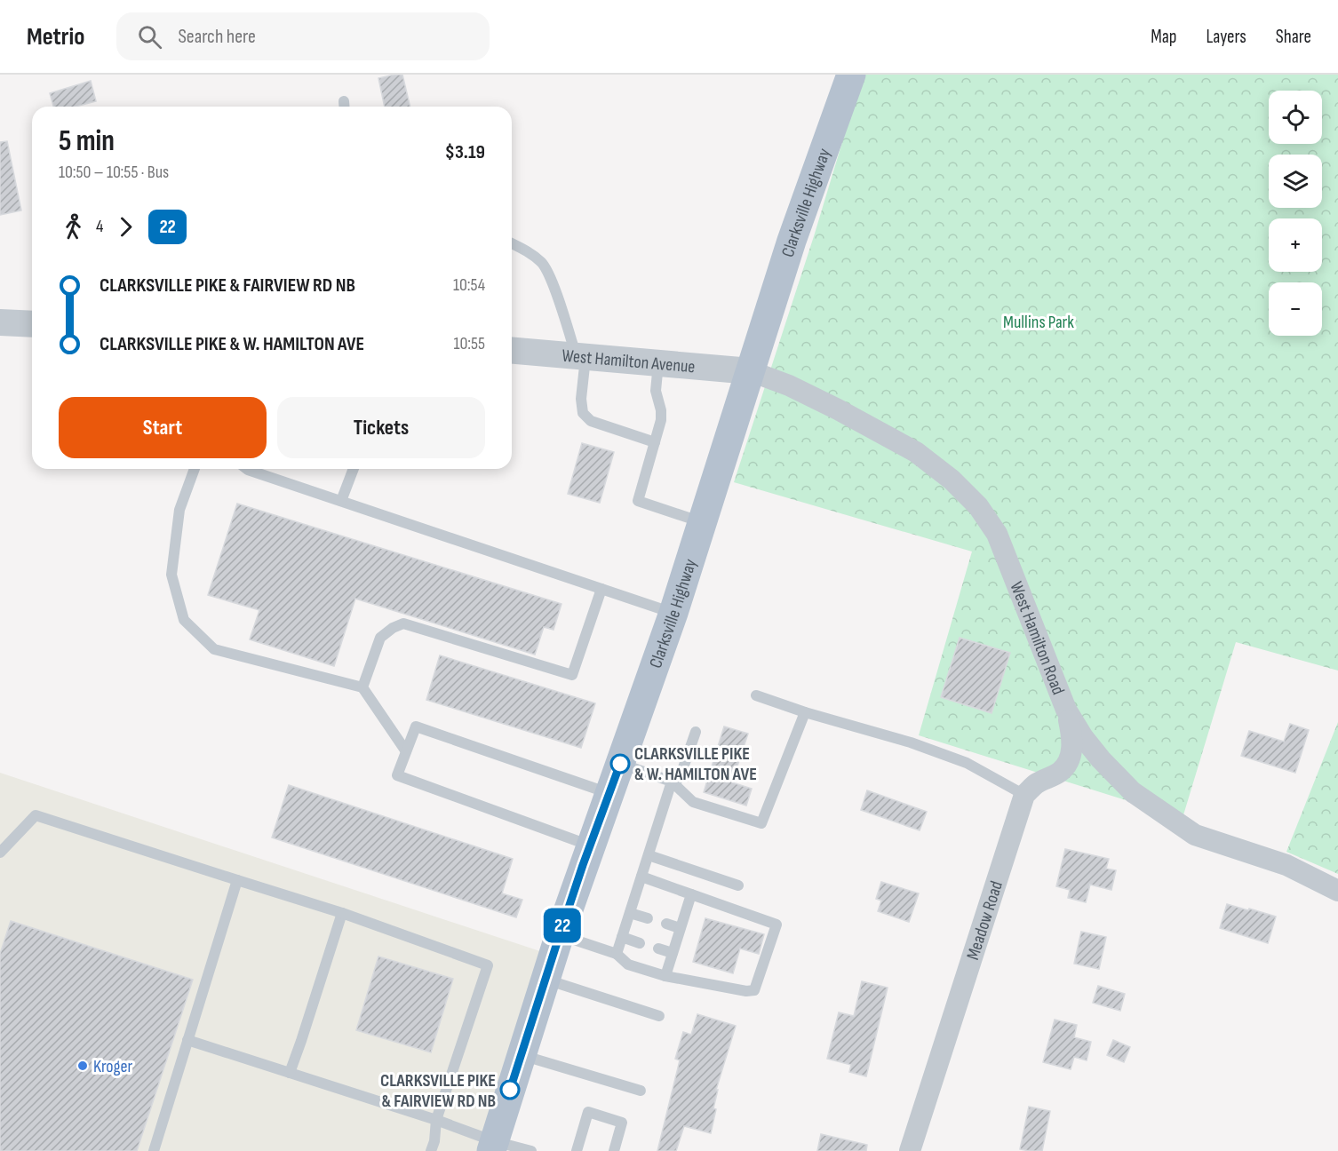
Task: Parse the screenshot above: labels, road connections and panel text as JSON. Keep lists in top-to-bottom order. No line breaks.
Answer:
{"streets":{"main road":["Clarksville Highway"],"street":["West Hamilton Avenue","West Hamilton Road","Meadow Road"]},"crossings":[["Clarksville Highway","West Hamilton Avenue"],["Clarksville Highway","West Hamilton Road"],["West Hamilton Avenue","West Hamilton Road"]],"parks":["Mullins Park"],"places":["CLARKSVILLE PIKE & W. HAMILTON AVE","Kroger","CLARKSVILLE PIKE & FAIRVIEW RD NB"],"lines":["bus line 22"],"page":{"header":"Metrio","search":"Search here","nav":["Map","Layers","Share"],"on_map":"22","map_buttons":["+","−"],"heading":["5 min","10:50 – 10:55 · Bus","$3.19"],"legs":["4","22"],"list":[{"name":"CLARKSVILLE PIKE & FAIRVIEW RD NB","value":"10:54"},{"name":"CLARKSVILLE PIKE & W. HAMILTON AVE","value":"10:55"}],"buttons":["Start","Tickets"]}}
